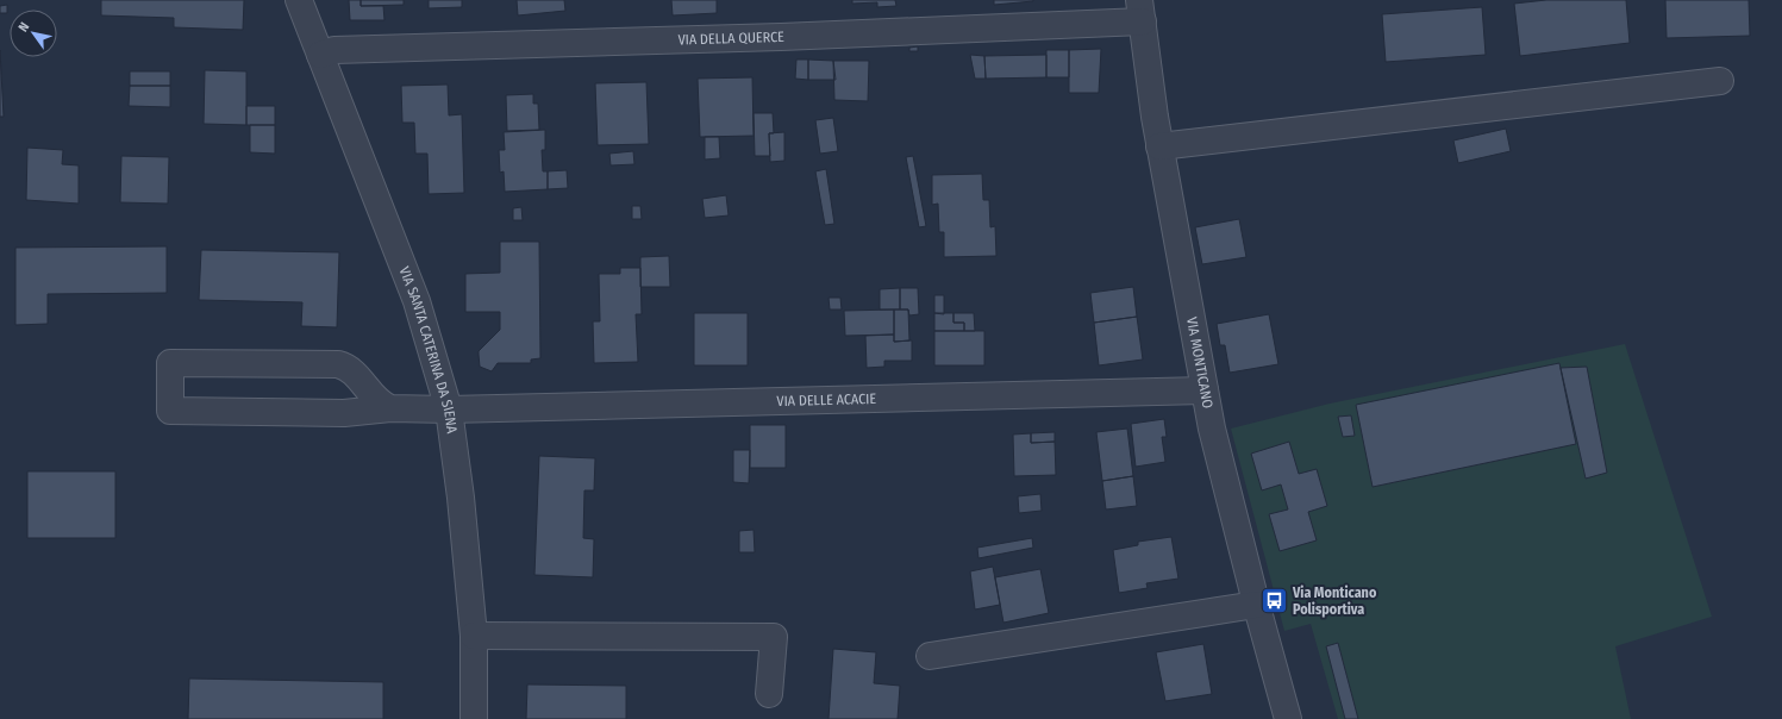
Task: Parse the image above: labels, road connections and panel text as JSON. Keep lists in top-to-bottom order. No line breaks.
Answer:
{"streets":{"street":["VIA DELLA QUERCE","VIA SANTA CATERINA DA SIENA","VIA MONTICANO","VIA DELLE ACACIE"]},"crossings":[["VIA DELLA QUERCE","VIA SANTA CATERINA DA SIENA"],["VIA DELLA QUERCE","VIA MONTICANO"],["VIA SANTA CATERINA DA SIENA","VIA DELLE ACACIE"],["VIA MONTICANO","VIA DELLE ACACIE"]],"places":{"bus stop":["Via Monticano Polisportiva"]},"north":"top left"}
